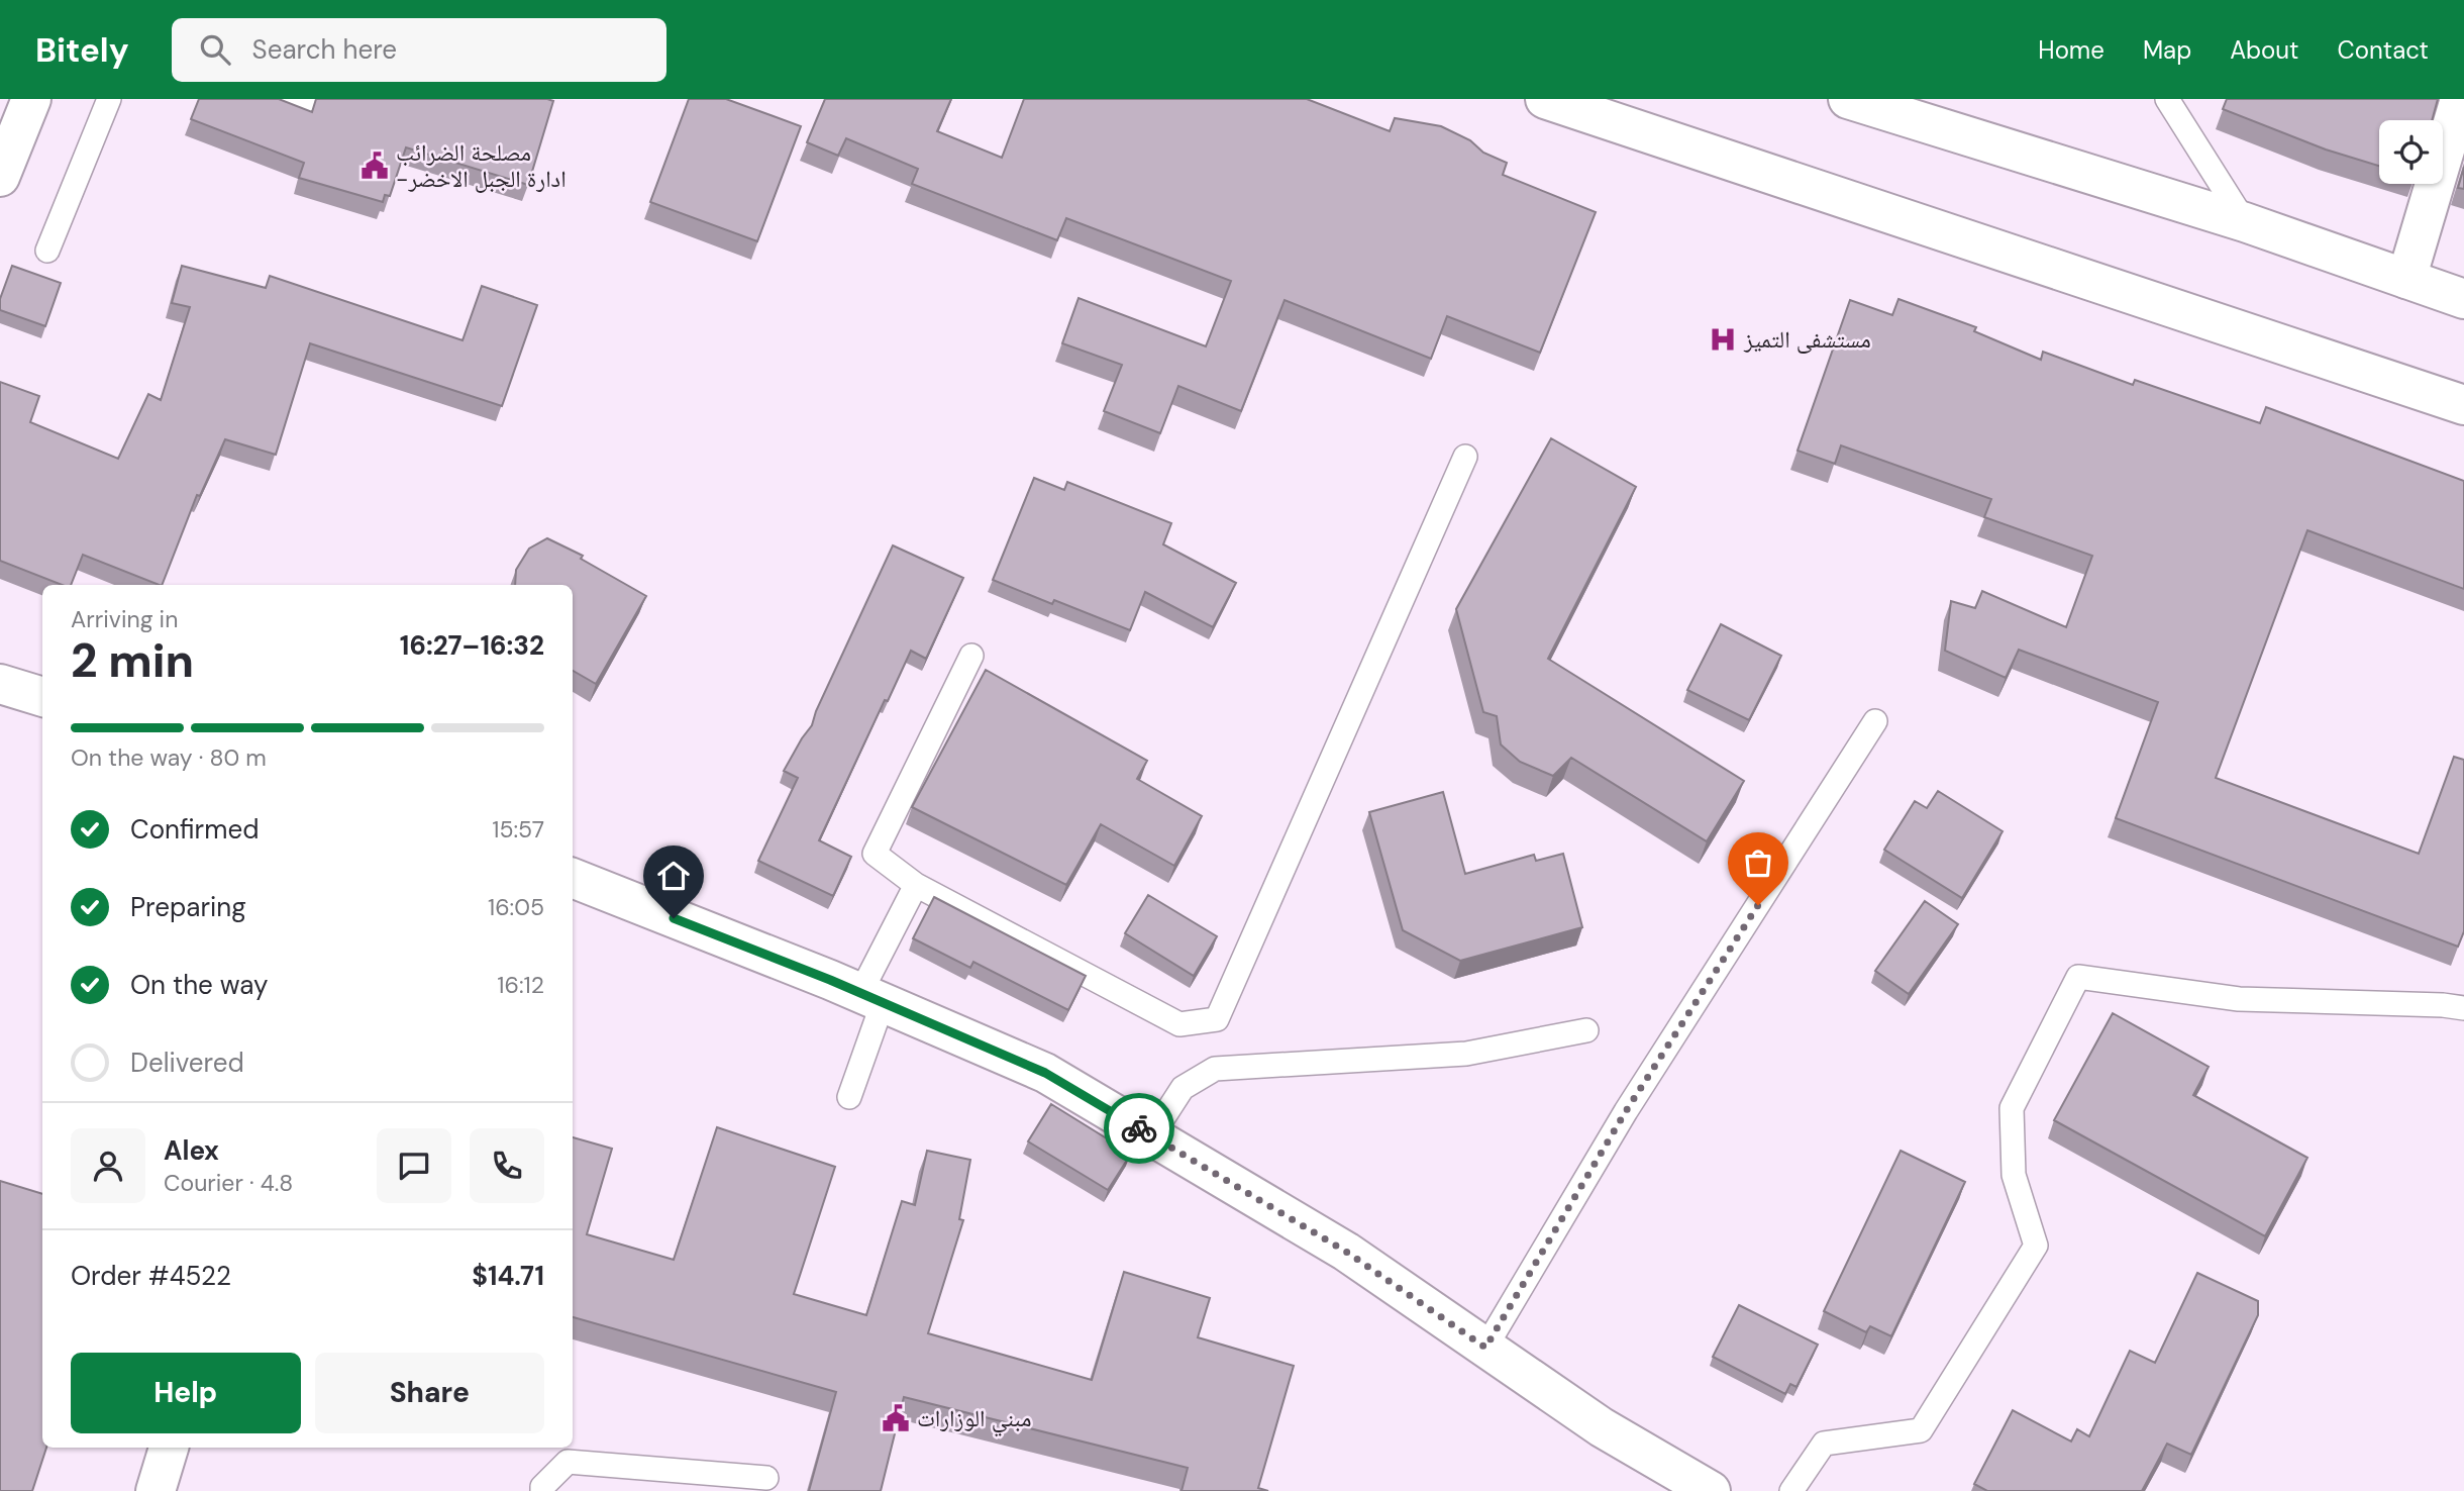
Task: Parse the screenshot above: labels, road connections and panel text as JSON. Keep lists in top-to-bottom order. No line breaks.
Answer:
{"places":{"public building":["مصلحة الضرائب -ادارة الجبل الاخضر","مبني الوزارات"],"hospital":["مستشفى التميز"]},"page":{"header":"Bitely","search":"Search here","nav":["Home","Map","About","Contact"],"heading":["2 min","Arriving in","16:27–16:32"],"panel":["Alex","Courier · 4.8","Order #4522","$14.71"],"bar":"On the way · 80 m","list":[["Confirmed","15:57"],["Preparing","16:05"],["On the way","16:12"],"Delivered"],"buttons":["Help","Share"]}}
